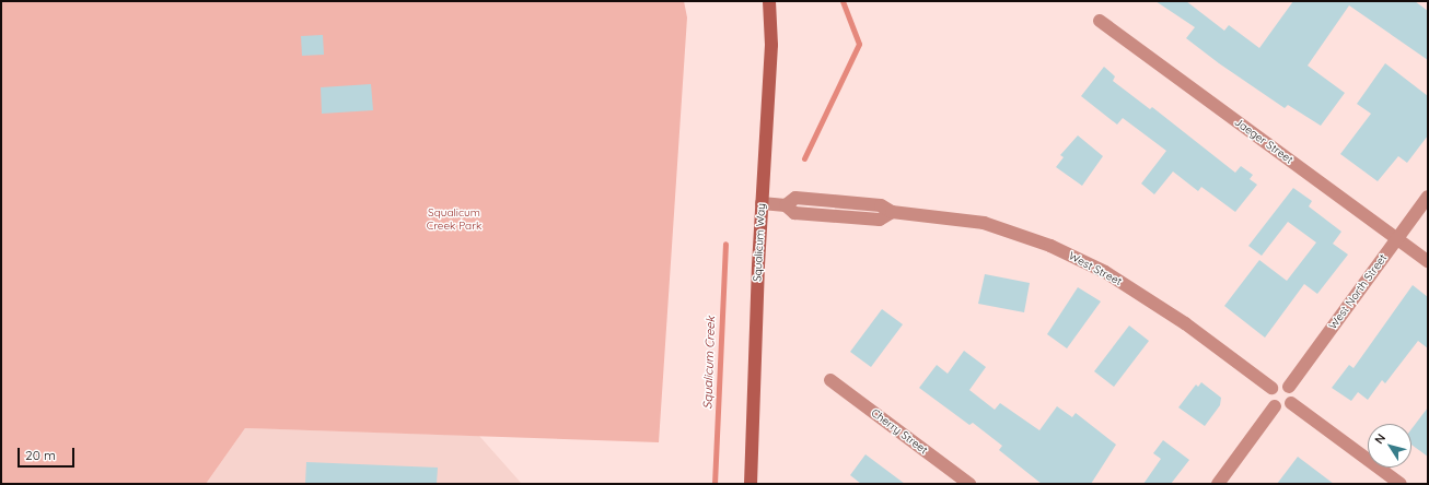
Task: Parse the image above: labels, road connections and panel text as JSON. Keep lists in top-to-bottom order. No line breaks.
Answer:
{"streets":{"street":["Jaeger Street","Squalicum Way","West Street","West North Street","Cherry Street"]},"crossings":[["Jaeger Street","West North Street"],["Squalicum Way","West Street"],["West Street","West North Street"]],"water":["Squalicum Creek"],"parks":["Squalicum Creek Park"],"scale_bar":"20 m","north":"top left"}
